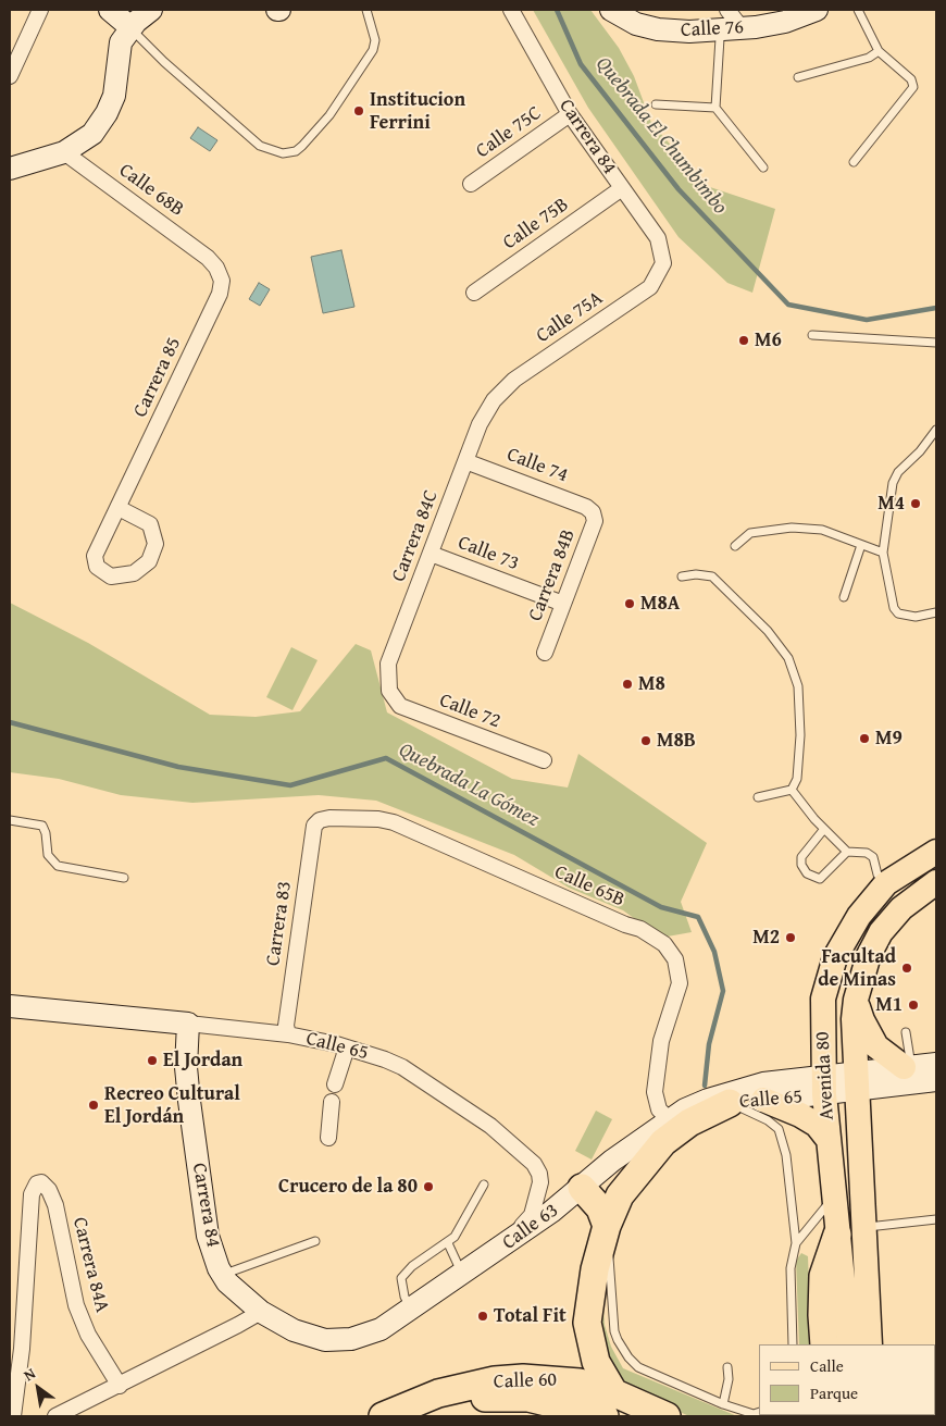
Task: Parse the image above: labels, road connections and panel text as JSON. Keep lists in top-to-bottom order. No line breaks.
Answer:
{"streets":{"highway":["Calle 60"],"main road":["Calle 76","Carrera 84","Calle 65","Avenida 80","Calle 63"],"street":["Calle 75C","Calle 68B","Calle 75B","Calle 75A","Carrera 85","Calle 74","Carrera 84C","Calle 73","Carrera 84B","Calle 72","Calle 65B","Carrera 83","Carrera 84A"]},"crossings":[["Calle 75C","Carrera 84"],["Carrera 84","Calle 75B"],["Carrera 84","Calle 75A"],["Carrera 84","Calle 65"],["Carrera 84","Calle 63"],["Calle 68B","Carrera 85"],["Calle 75A","Carrera 84C"],["Calle 74","Carrera 84C"],["Calle 74","Carrera 84B"],["Carrera 84C","Calle 73"],["Carrera 84C","Calle 72"],["Calle 73","Carrera 84B"],["Calle 65B","Carrera 83"],["Calle 65B","Calle 63"],["Carrera 83","Calle 65"],["Calle 65","Avenida 80"],["Calle 65","Calle 63"]],"water":["Quebrada El Chumbimbo","Quebrada La Gómez"],"places":["Institucion Ferrini","M6","M4","M8A","M8","M9","M8B","M2","Facultad de Minas","M1","El Jordan","Recreo Cultural El Jordán","Crucero de la 80","Total Fit"],"legend":["Calle","Parque"],"north":"top left"}
